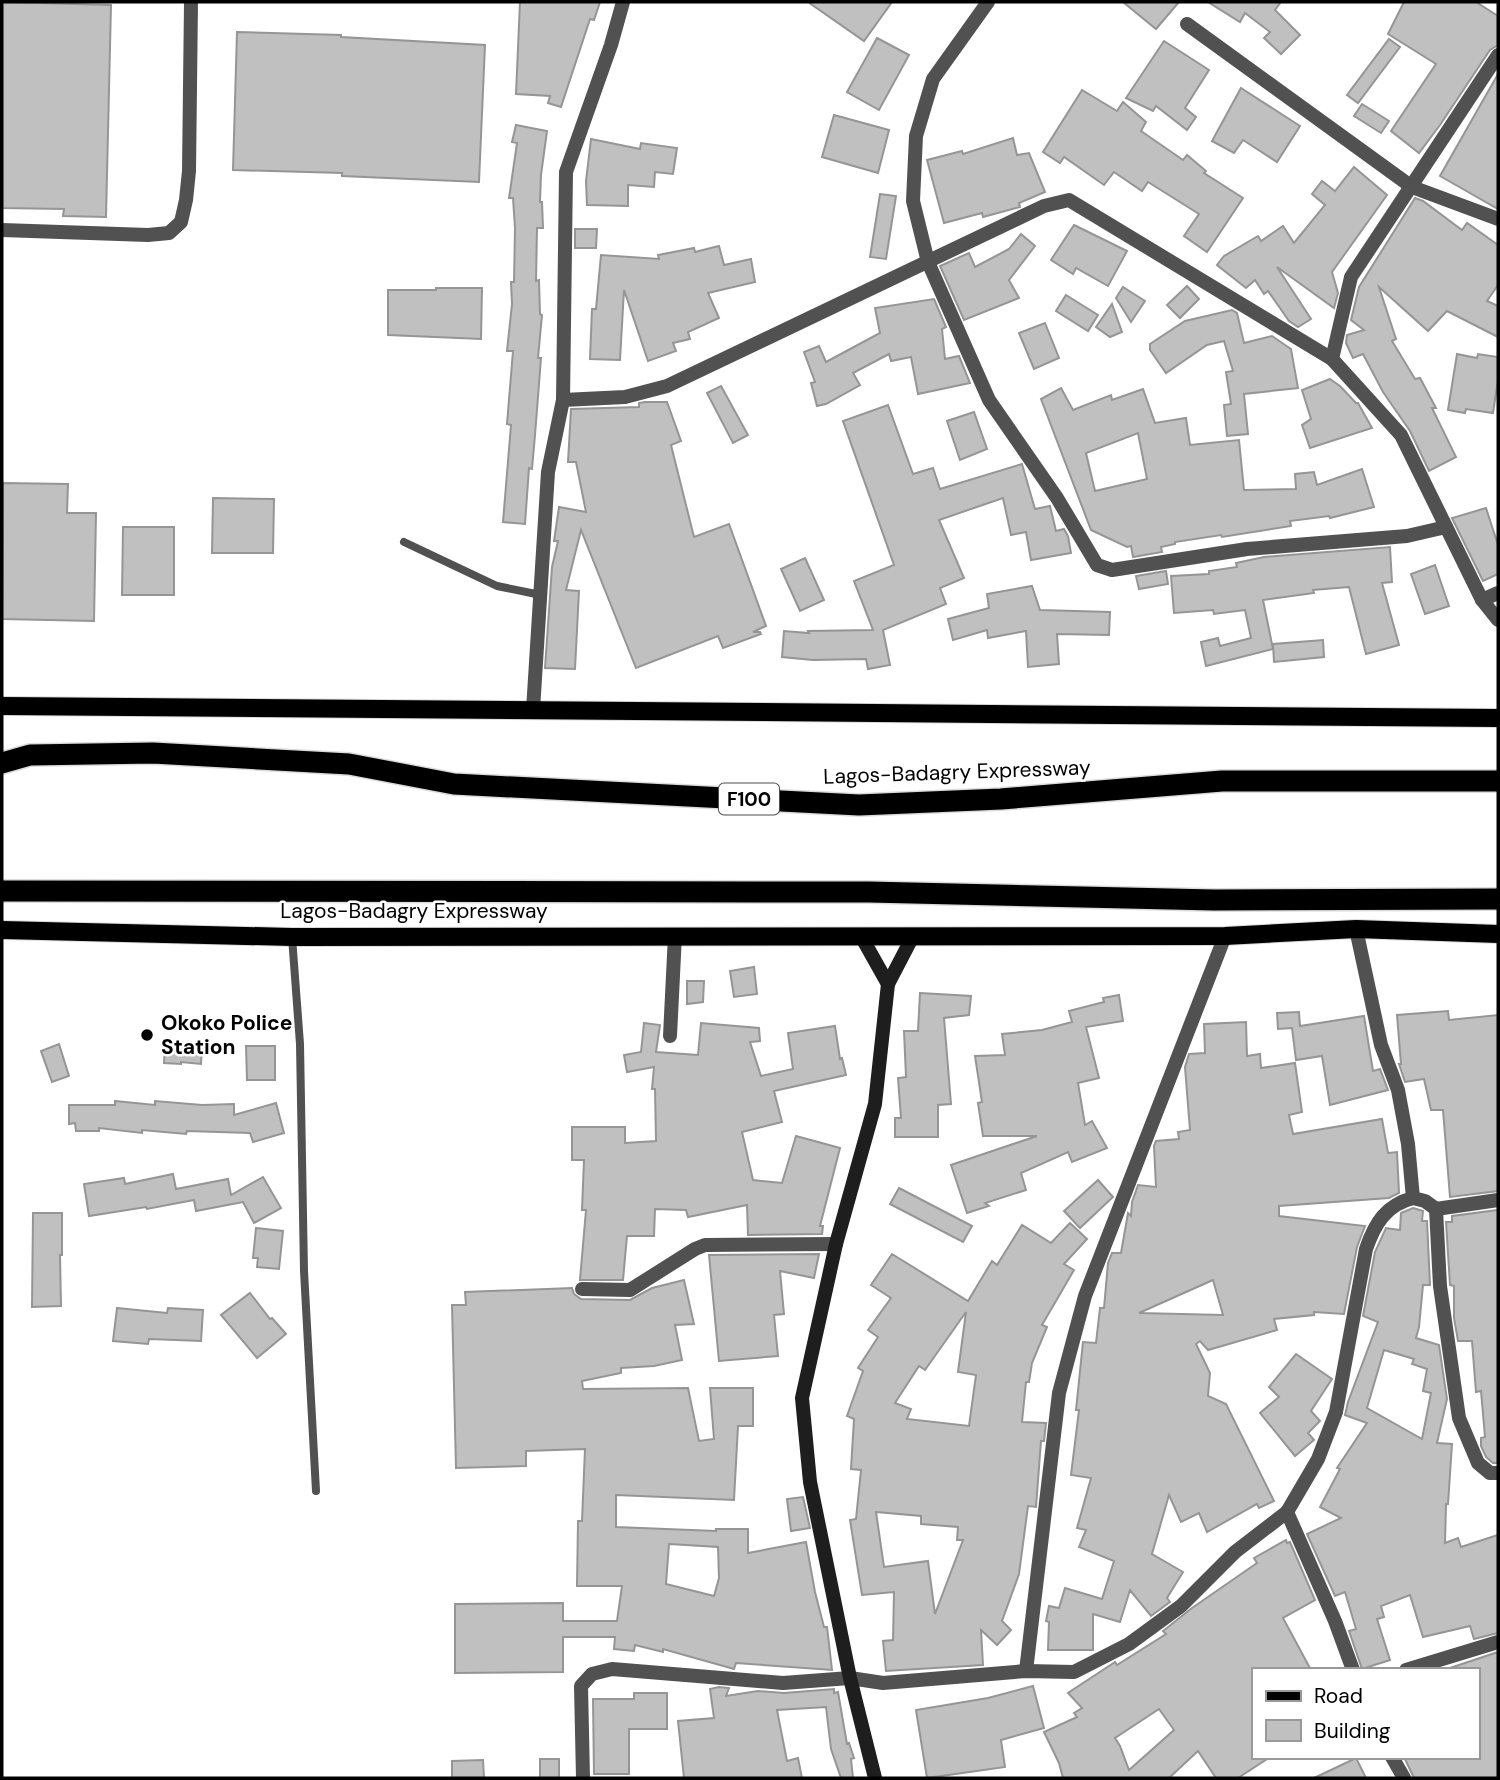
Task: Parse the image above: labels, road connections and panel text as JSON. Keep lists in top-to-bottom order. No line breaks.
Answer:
{"streets":{"highway":["Lagos-Badagry Expressway","F100"]},"places":["Okoko Police Station"],"legend":["Road","Building"]}
